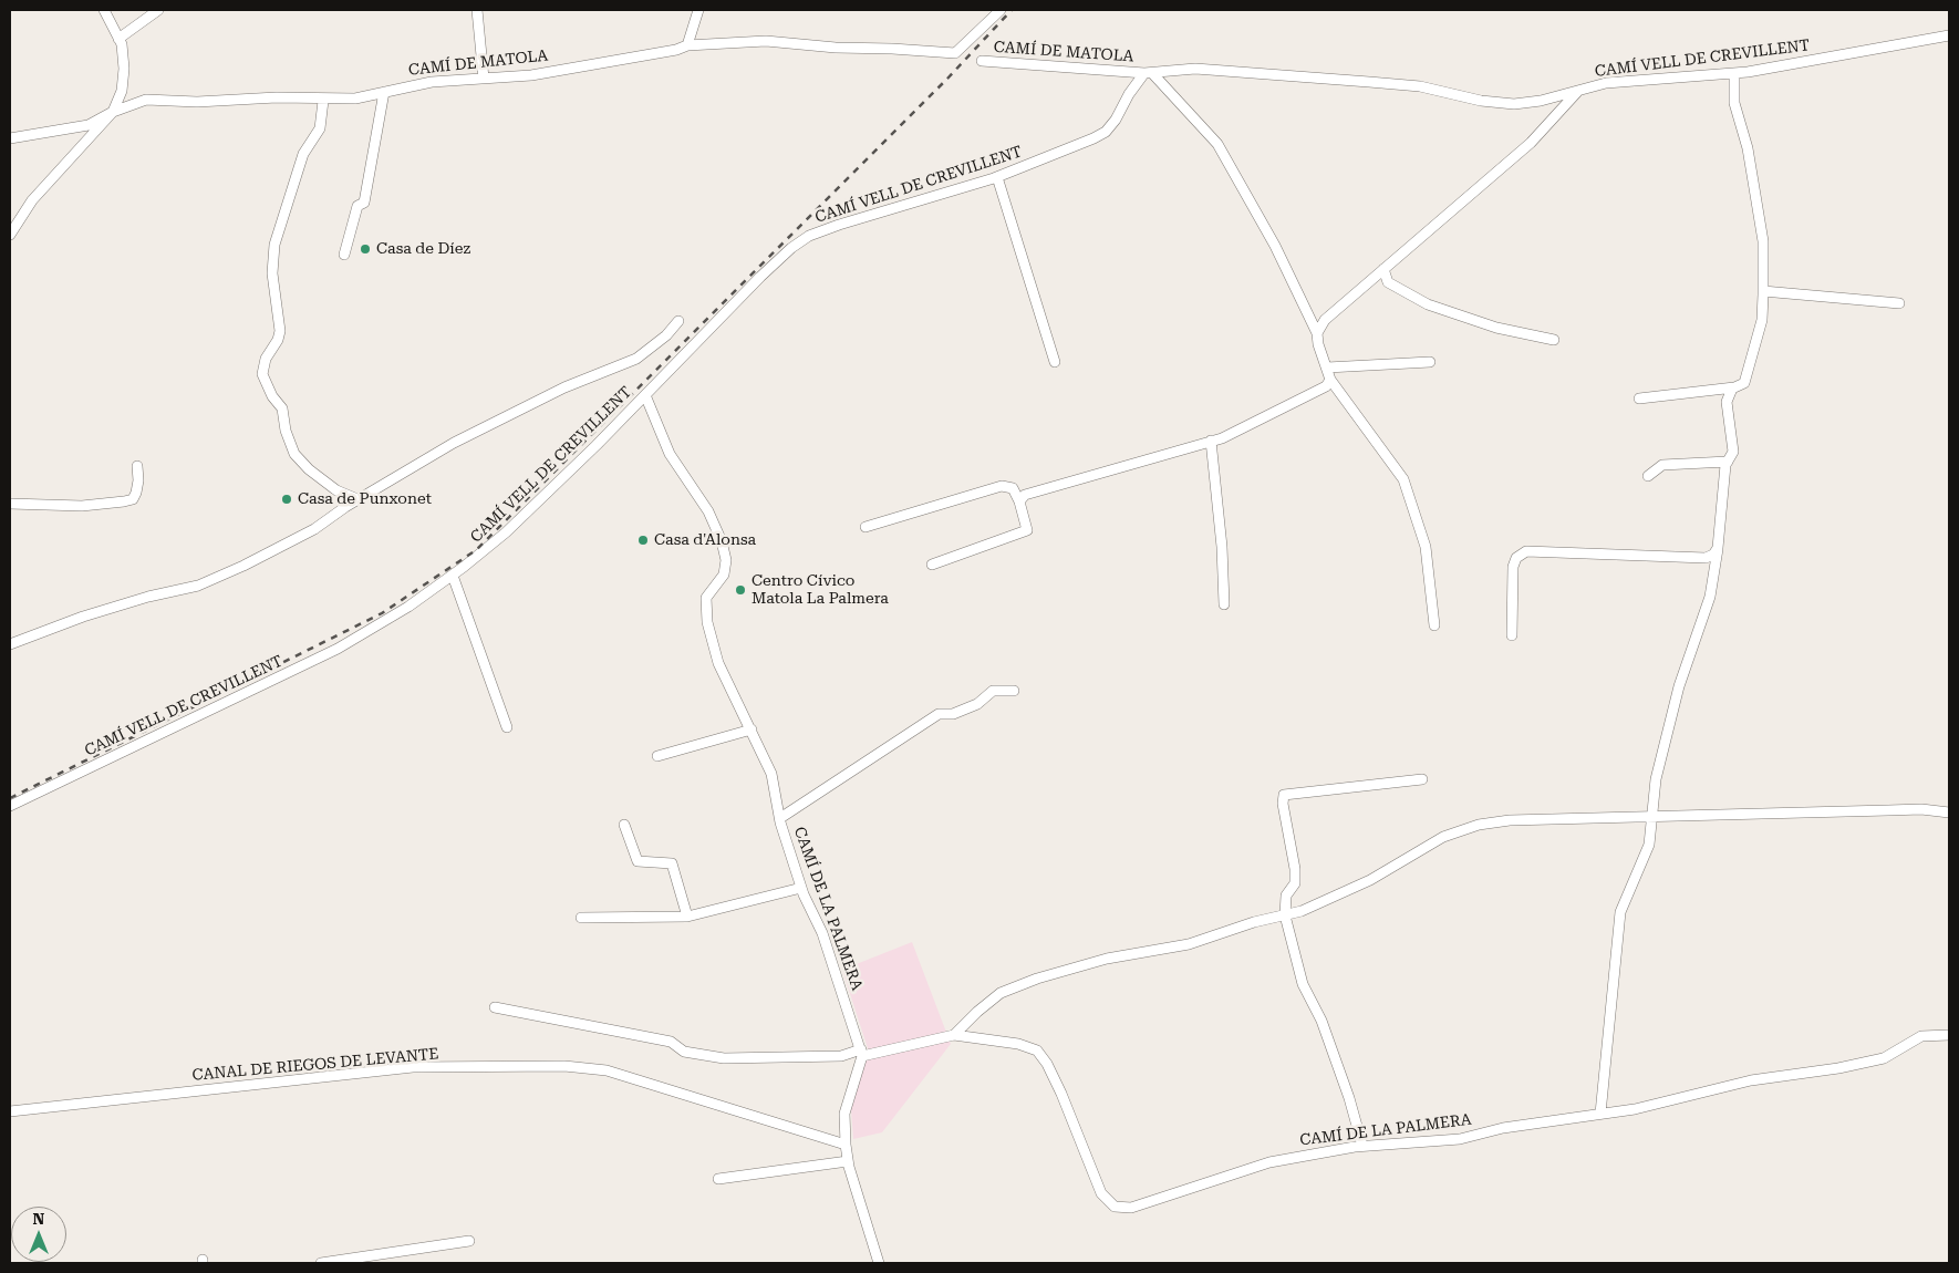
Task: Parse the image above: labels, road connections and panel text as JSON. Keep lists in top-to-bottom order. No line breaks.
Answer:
{"streets":{"street":["CAMÍ DE MATOLA","CAMÍ VELL DE CREVILLENT","CAMÍ DE LA PALMERA","CANAL DE RIEGOS DE LEVANTE"]},"crossings":[["CAMÍ DE MATOLA","CAMÍ VELL DE CREVILLENT"],["CAMÍ VELL DE CREVILLENT","CAMÍ DE LA PALMERA"]],"places":["Casa de Díez","Casa de Punxonet","Casa d'Alonsa","Centro Cívico Matola La Palmera"],"north":"top"}
